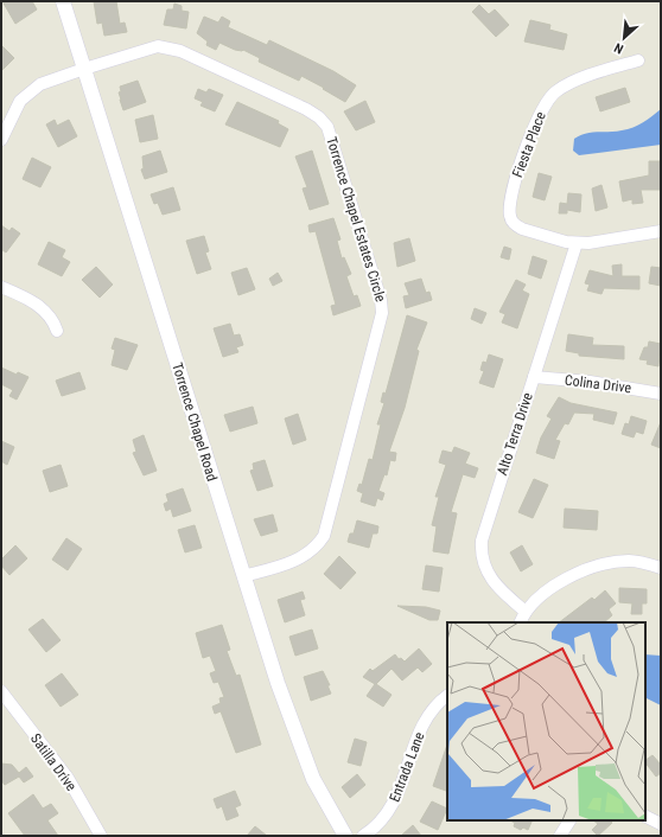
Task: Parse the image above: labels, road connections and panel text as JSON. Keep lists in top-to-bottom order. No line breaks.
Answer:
{"streets":{"street":["Fiesta Place","Torrence Chapel Estates Circle","Colina Drive","Torrence Chapel Road","Alto Terra Drive","Satilla Drive","Entrada Lane"]},"crossings":[["Fiesta Place","Alto Terra Drive"],["Torrence Chapel Estates Circle","Torrence Chapel Road"],["Colina Drive","Alto Terra Drive"]],"north":"bottom left"}
